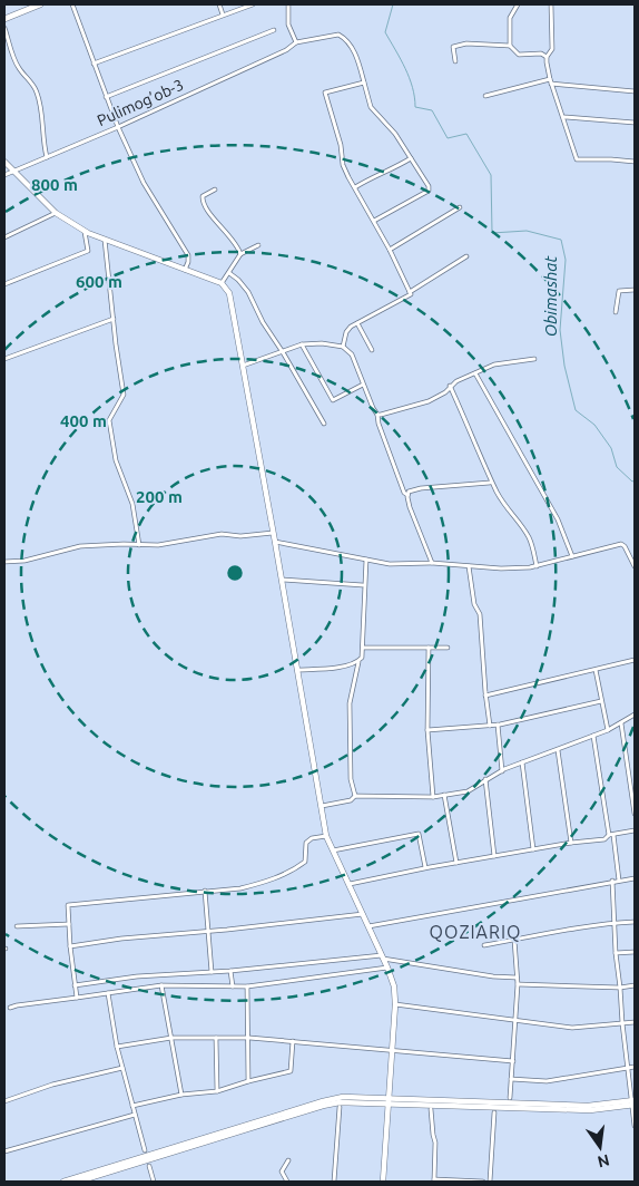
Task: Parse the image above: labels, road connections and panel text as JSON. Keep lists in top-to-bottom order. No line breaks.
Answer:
{"streets":{"street":["Pulimog’ob-3"]},"districts":["QOZIARIQ"],"water":["Obimashat"],"north":"bottom","rings":["800 m","600 m","400 m","200 m"]}
